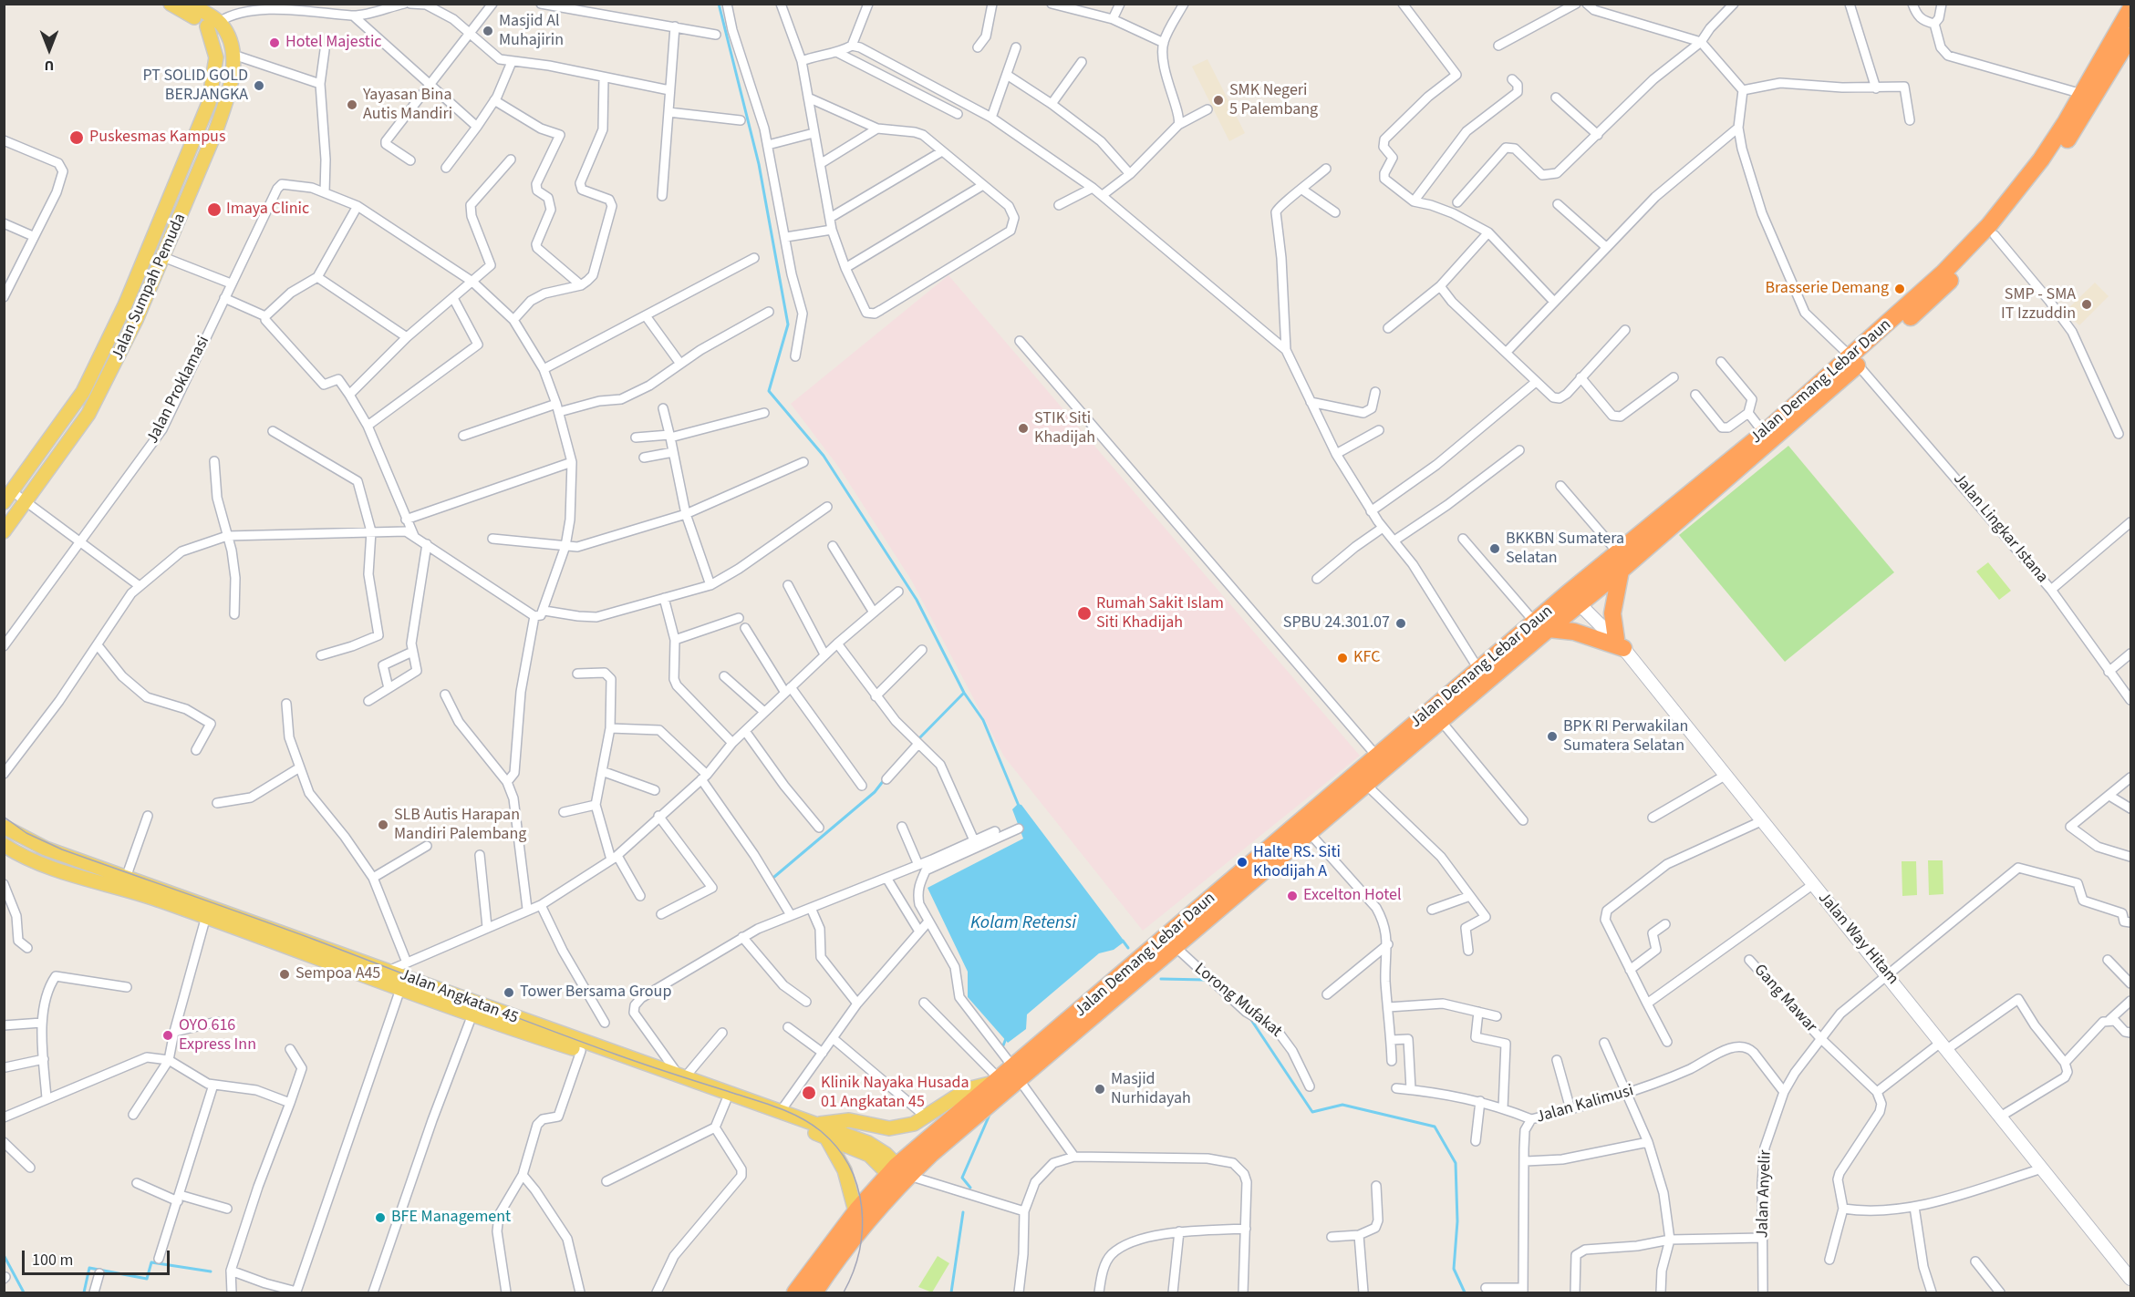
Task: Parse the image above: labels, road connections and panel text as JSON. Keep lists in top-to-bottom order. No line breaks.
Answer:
{"streets":{"highway":["Jalan Demang Lebar Daun"],"main road":["Jalan Sumpah Pemuda","Jalan Angkatan 45"],"street":["Jalan Proklamasi","Jalan Lingkar Istana","Jalan Way Hitam","Gang Mawar","Lorong Mufakat","Jalan Kalimusi","Jalan Anyelir"]},"crossings":[["Jalan Demang Lebar Daun","Jalan Lingkar Istana"],["Jalan Demang Lebar Daun","Jalan Way Hitam"],["Jalan Demang Lebar Daun","Jalan Angkatan 45"],["Jalan Demang Lebar Daun","Lorong Mufakat"],["Jalan Way Hitam","Jalan Anyelir"],["Gang Mawar","Jalan Anyelir"],["Jalan Kalimusi","Jalan Anyelir"]],"water":["Kolam Retensi"],"places":["Masjid Al Muhajirin","Hotel Majestic","PT SOLID GOLD BERJANGKA","SMK Negeri 5 Palembang","Yayasan Bina Autis Mandiri","Puskesmas Kampus","Imaya Clinic","Brasserie Demang","SMP - SMA IT Izzuddin","STIK Siti Khadijah","BKKBN Sumatera Selatan","Rumah Sakit Islam Siti Khadijah","SPBU 24.301.07","KFC","BPK RI Perwakilan Sumatera Selatan","SLB Autis Harapan Mandiri Palembang","Halte RS. Siti Khodijah A","Excelton Hotel","Sempoa A45","Tower Bersama Group","OYO 616 Express Inn","Masjid Nurhidayah","Klinik Nayaka Husada 01 Angkatan 45","BFE Management"],"scale_bar":"100 m","north":"bottom"}
